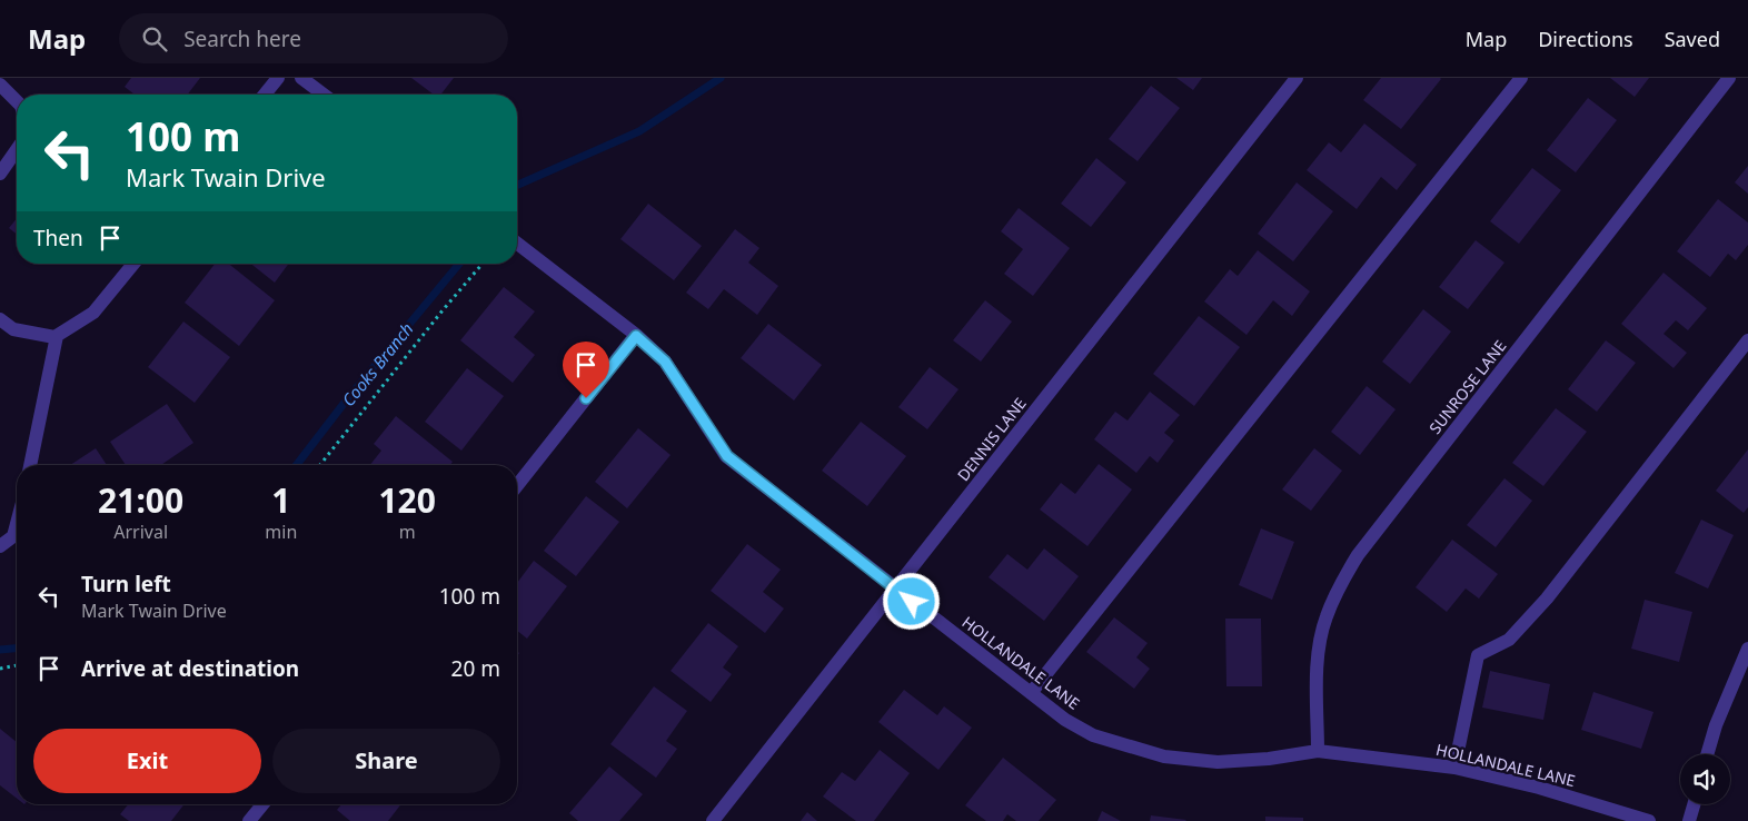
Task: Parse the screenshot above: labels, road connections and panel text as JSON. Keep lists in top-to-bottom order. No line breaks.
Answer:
{"streets":{"street":["SUNROSE LANE","DENNIS LANE","HOLLANDALE LANE"]},"crossings":[["SUNROSE LANE","HOLLANDALE LANE"],["DENNIS LANE","HOLLANDALE LANE"]],"water":["Cooks Branch"],"page":{"header":"Map","search":"Search here","nav":["Map","Directions","Saved"],"turn":["100 m","Mark Twain Drive"],"then":"Then","eta":["21:00","Arrival","1","min","120","m"],"list":[{"name":"Turn left","note":"Mark Twain Drive","value":"100 m"},{"name":"Arrive at destination","value":"20 m"}],"buttons":["Exit","Share"]}}
